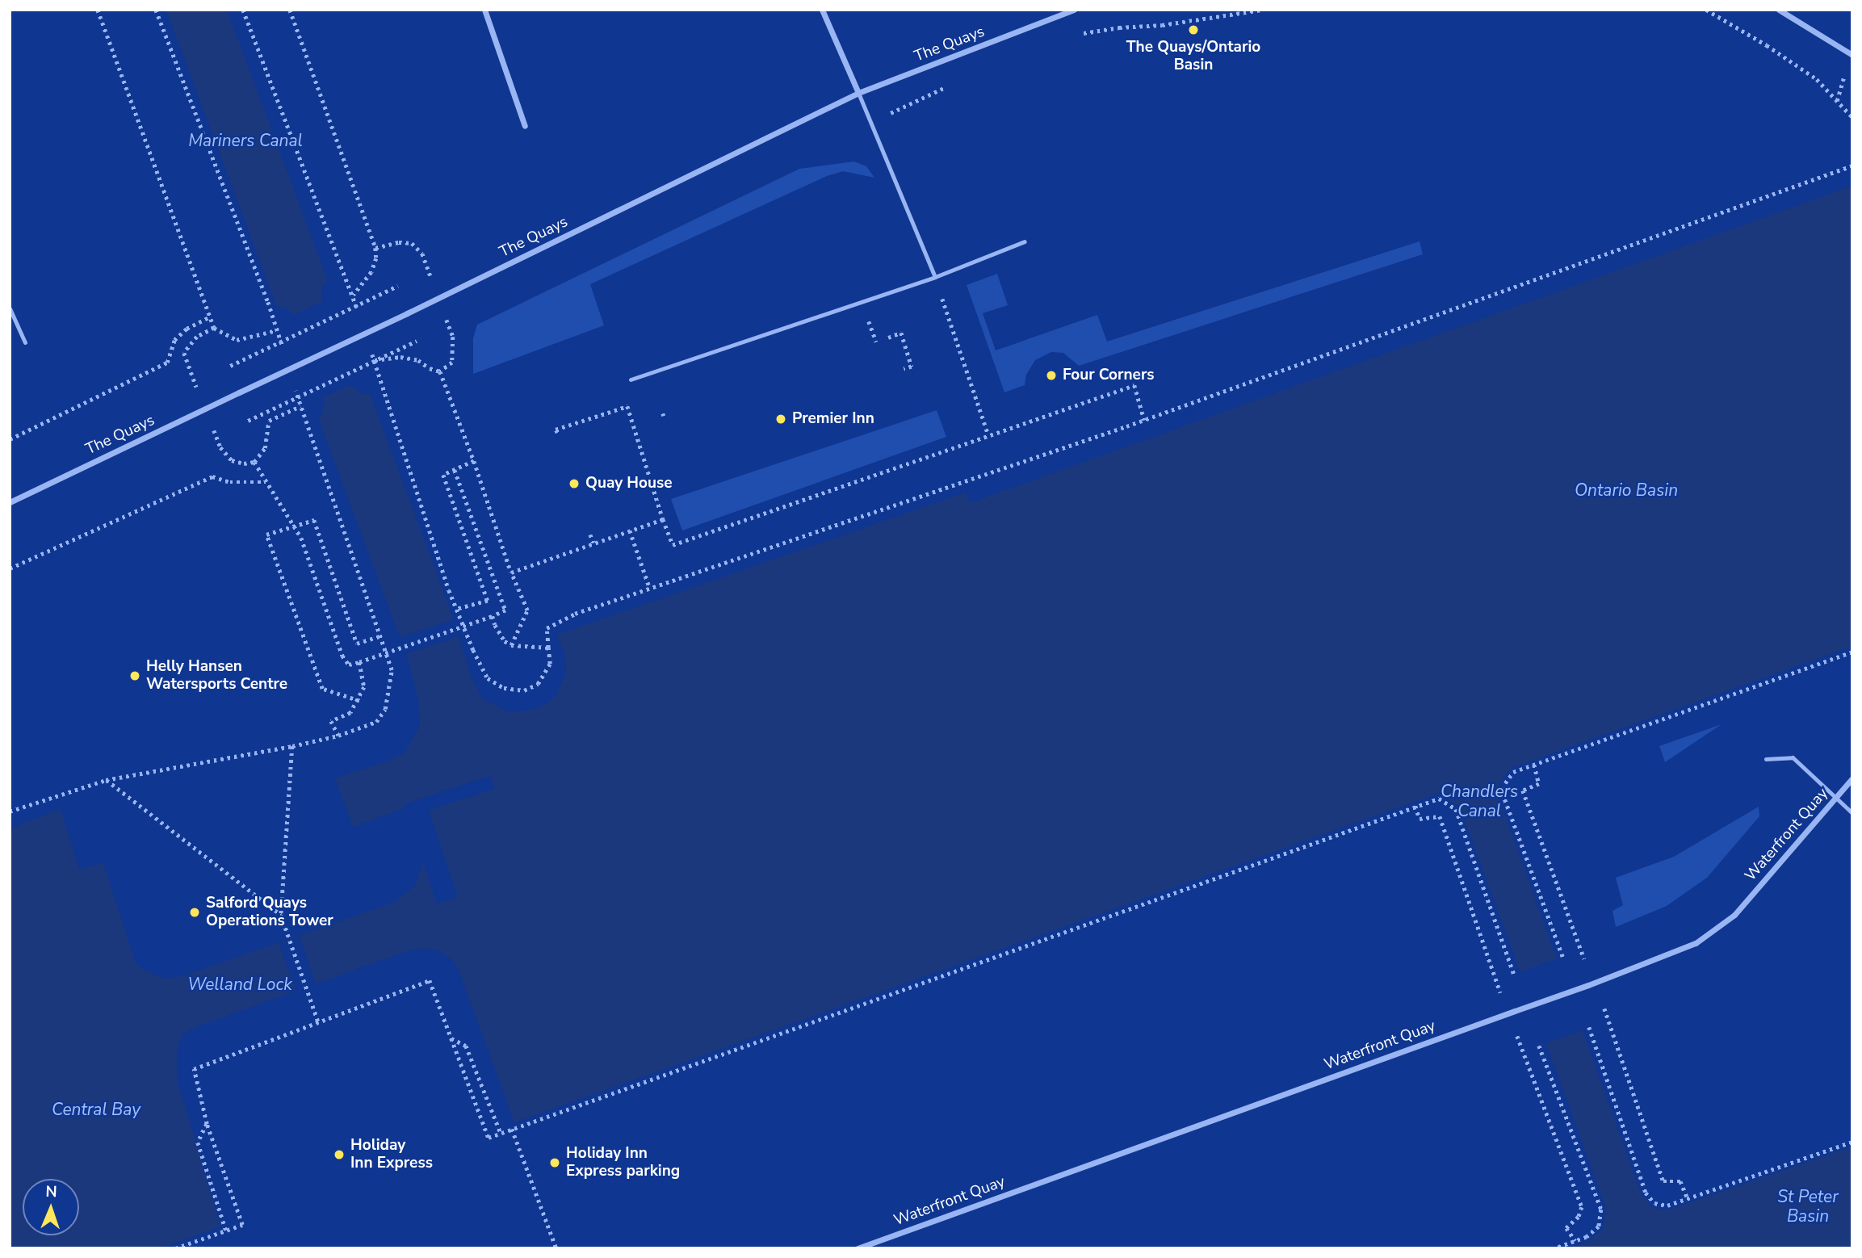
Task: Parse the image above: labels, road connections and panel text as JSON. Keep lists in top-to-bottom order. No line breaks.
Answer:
{"streets":{"street":["The Quays","Waterfront Quay"]},"water":["Mariners Canal","Ontario Basin","Chandlers Canal","Welland Lock","Central Bay","St Peter Basin"],"places":["The Quays/Ontario Basin","Four Corners","Premier Inn","Quay House","Helly Hansen Watersports Centre","Salford Quays Operations Tower","Holiday Inn Express","Holiday Inn Express parking"],"north":"top"}
